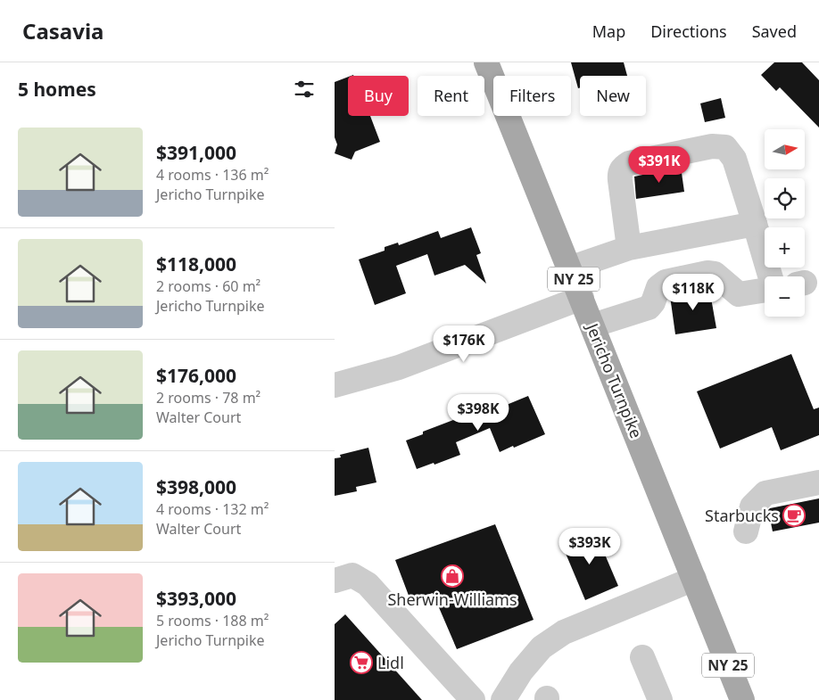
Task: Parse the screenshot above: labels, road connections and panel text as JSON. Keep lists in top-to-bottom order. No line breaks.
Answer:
{"streets":{"main road":["NY 25","Jericho Turnpike"]},"places":{"cafe":["Starbucks"],"shop":["Sherwin-Williams"],"supermarket":["Lidl"]},"north":"right","page":{"header":"Casavia","nav":["Map","Directions","Saved"],"heading":"5 homes","chip":["Buy","Rent","Filters","New"],"list":[{"name":"$391,000","note":"4 rooms · 136 m² · Jericho Turnpike"},{"name":"$118,000","note":"2 rooms · 60 m² · Jericho Turnpike"},{"name":"$176,000","note":"2 rooms · 78 m² · Walter Court"},{"name":"$398,000","note":"4 rooms · 132 m² · Walter Court"},{"name":"$393,000","note":"5 rooms · 188 m² · Jericho Turnpike"}],"map_buttons":["+","−"],"price":["$391K","$118K","$176K","$398K","$393K"]}}
